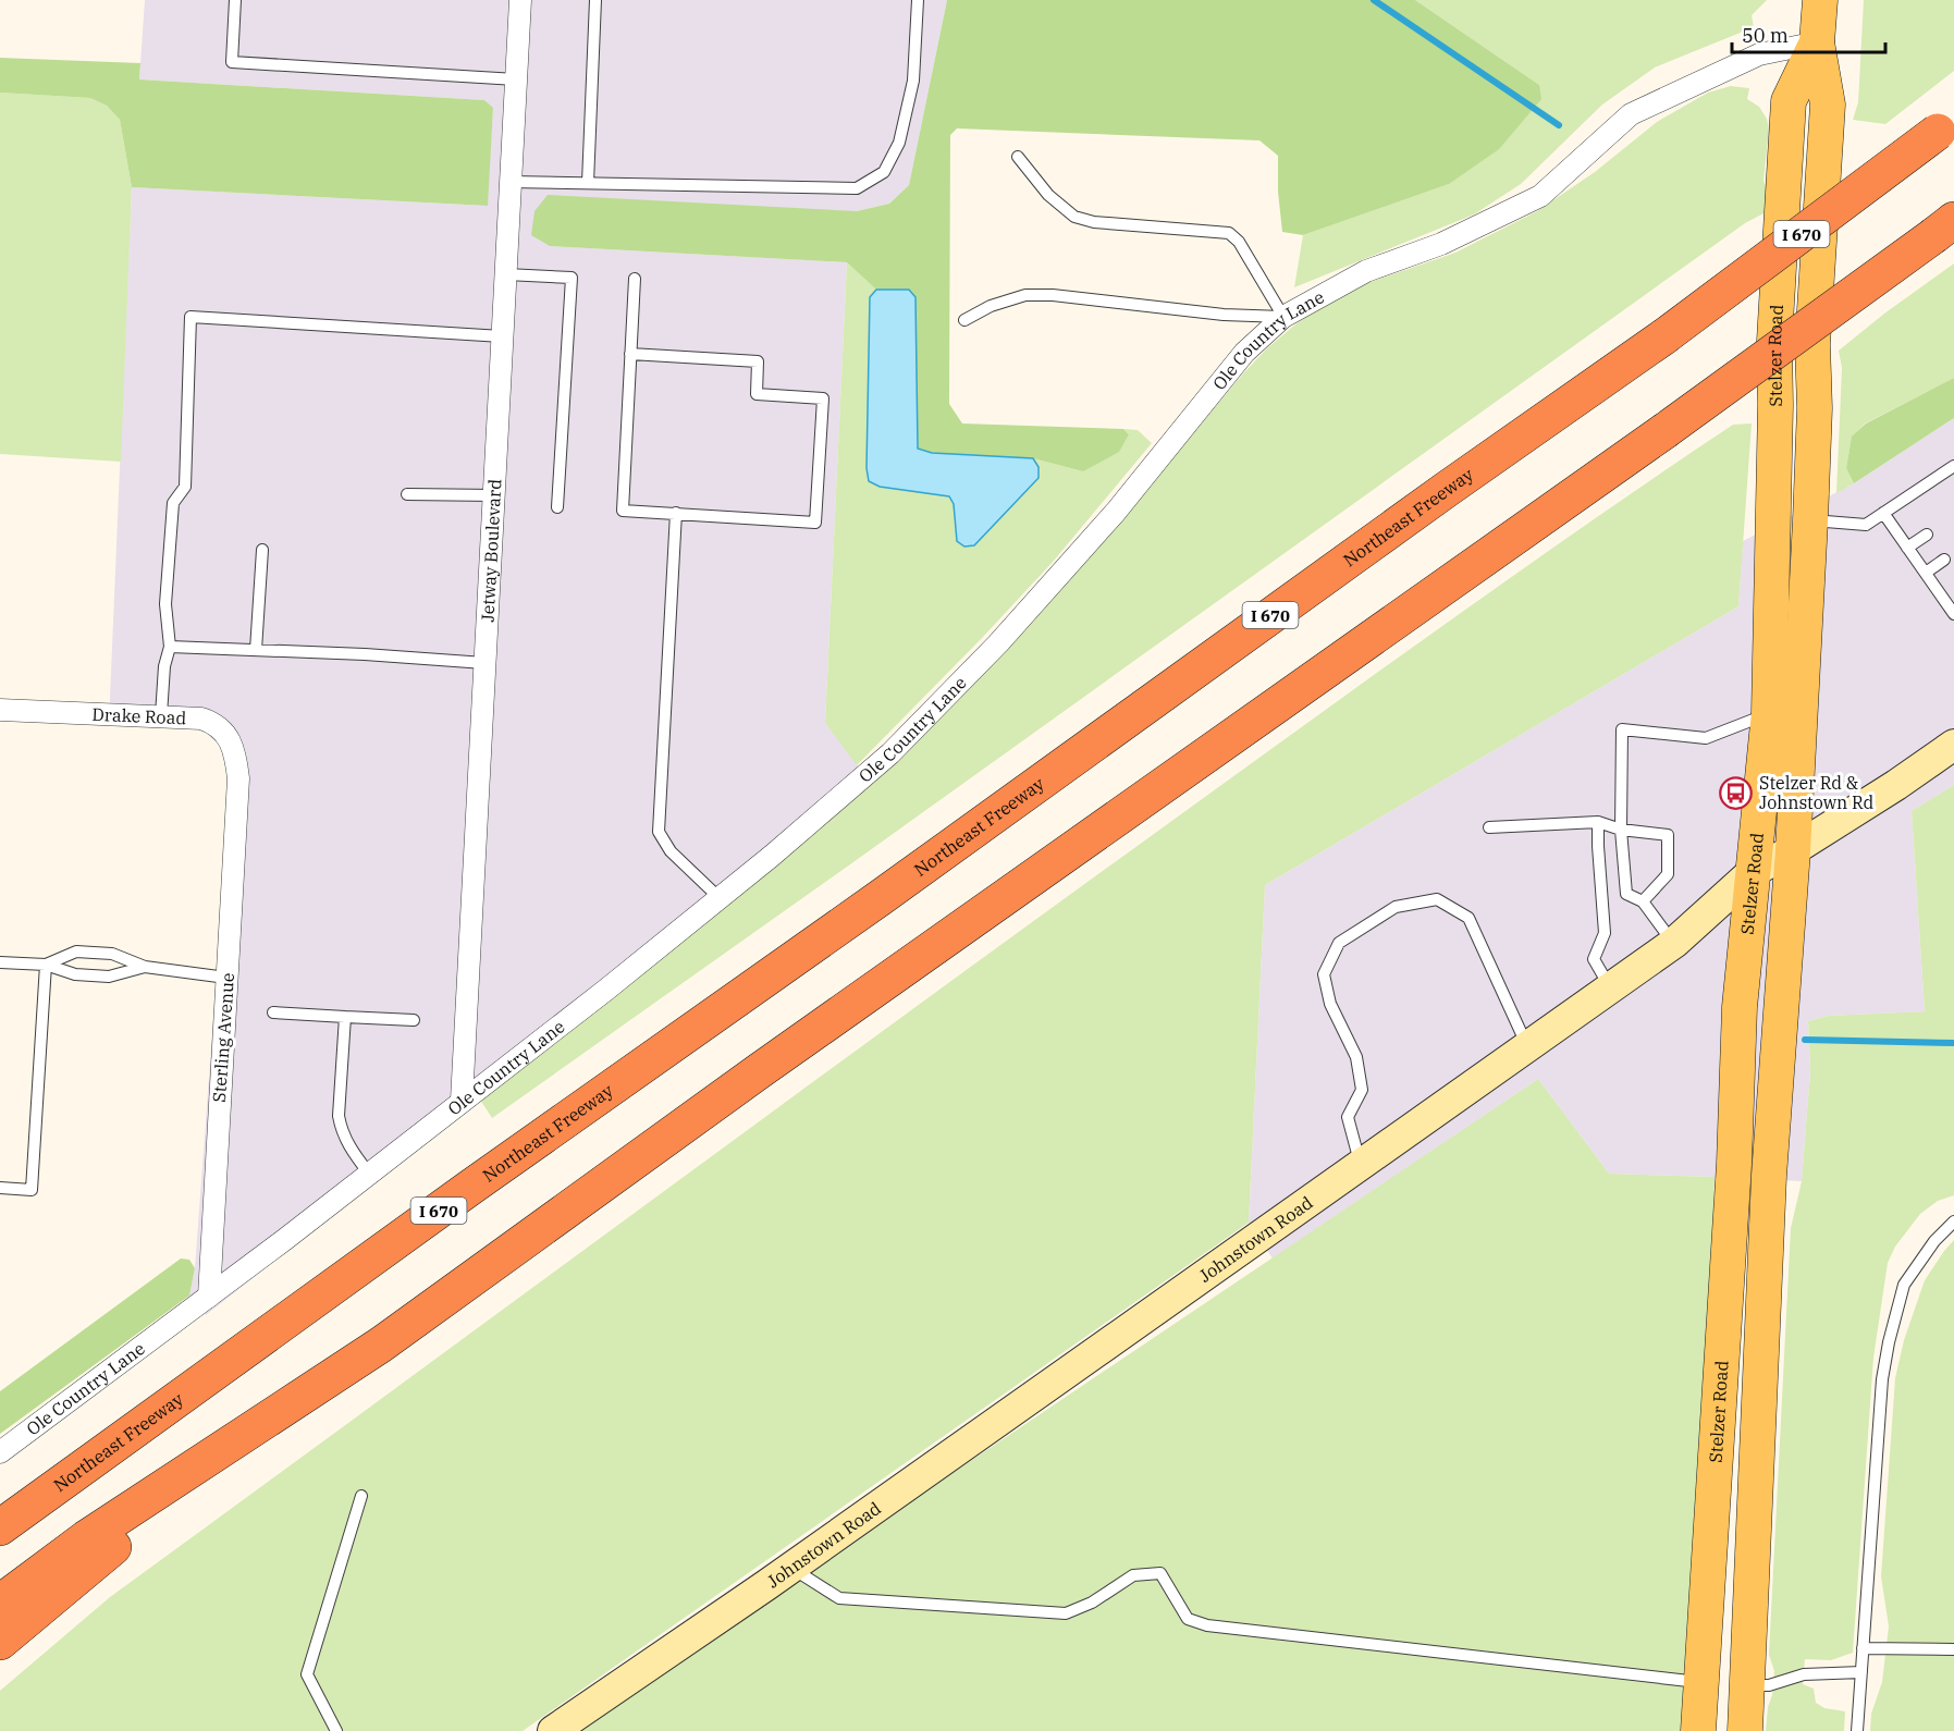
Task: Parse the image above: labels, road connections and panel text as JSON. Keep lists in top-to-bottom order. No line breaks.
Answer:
{"streets":{"highway":["I 670","Northeast Freeway"],"main road":["Stelzer Road","Johnstown Road"],"street":["Ole Country Lane","Jetway Boulevard","Drake Road","Sterling Avenue"]},"crossings":[["Ole Country Lane","Stelzer Road"],["Ole Country Lane","Jetway Boulevard"],["Ole Country Lane","Sterling Avenue"],["Stelzer Road","Johnstown Road"],["Drake Road","Sterling Avenue"]],"places":{"bus stop":["Stelzer Rd & Johnstown Rd"]},"scale_bar":"50 m"}
